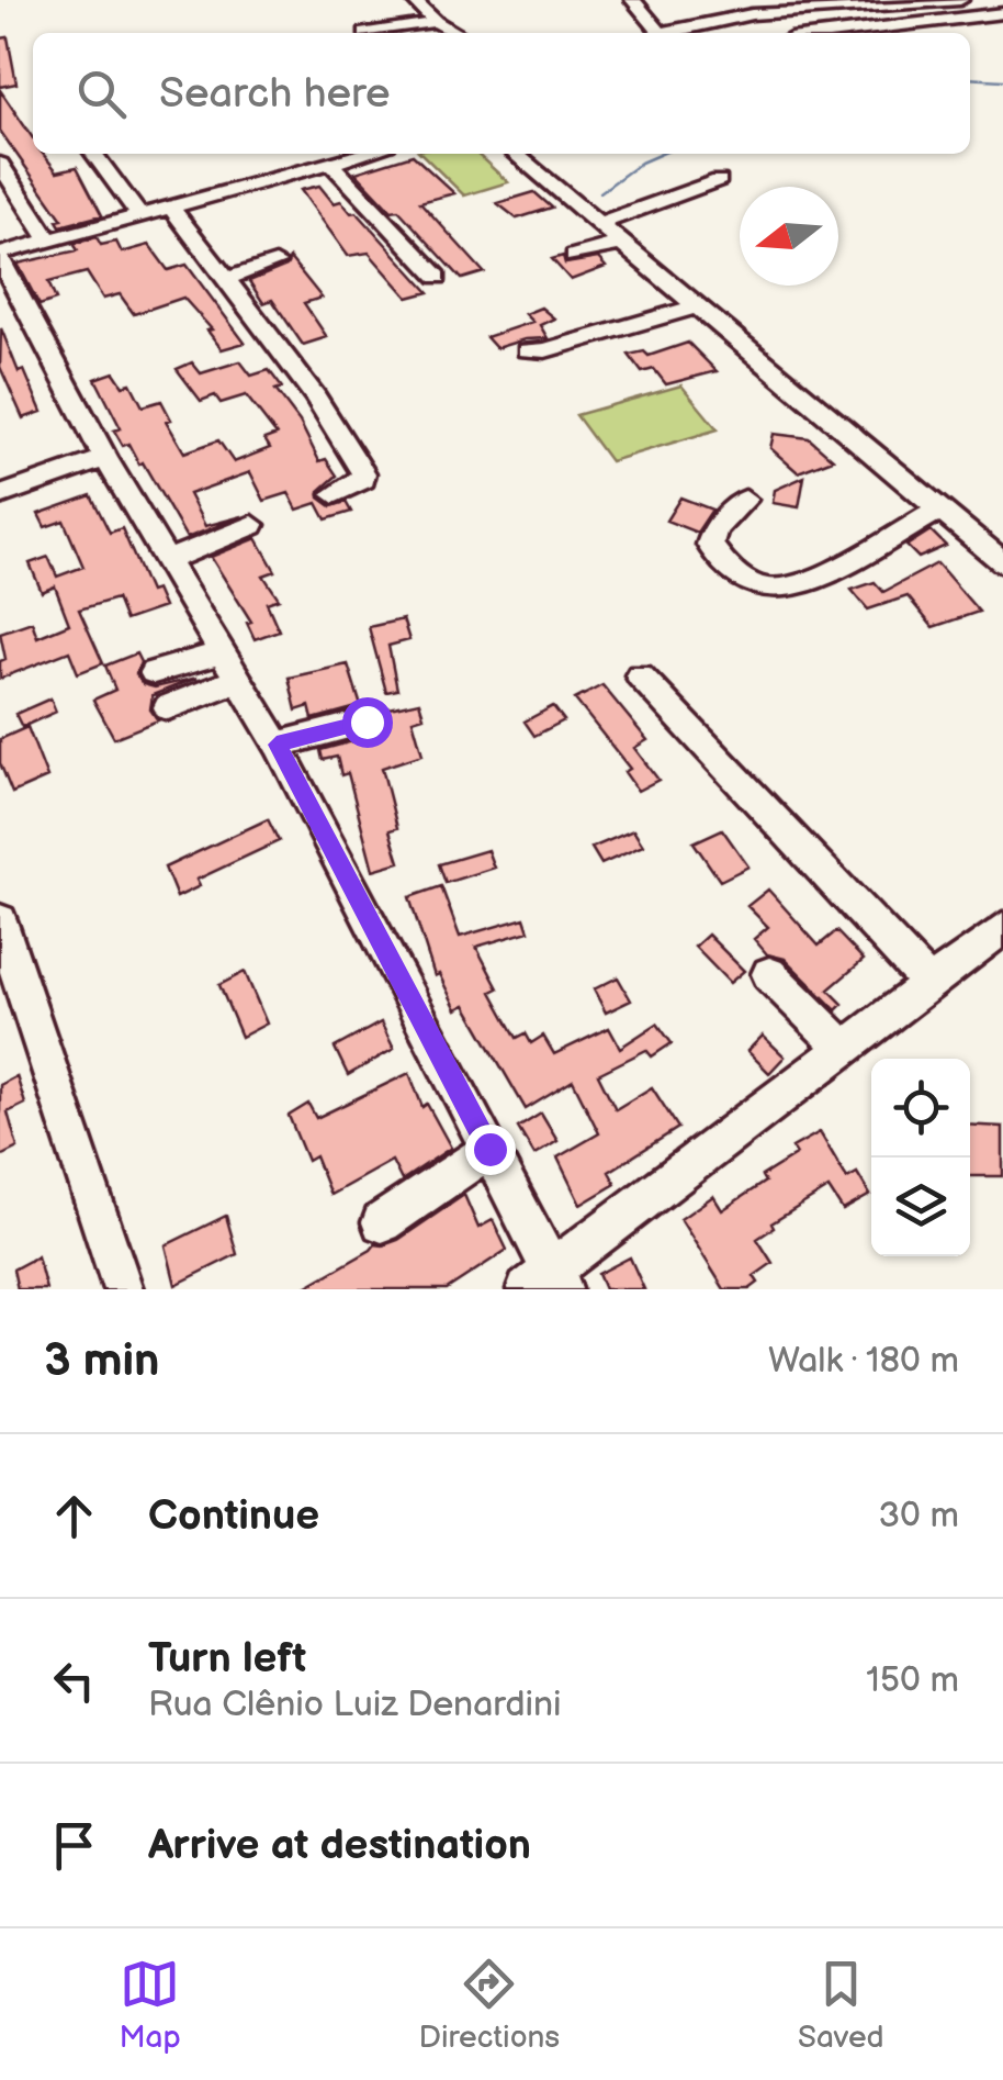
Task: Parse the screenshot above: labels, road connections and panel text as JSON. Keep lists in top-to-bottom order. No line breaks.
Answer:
{"north":"left","page":{"search":"Search here","heading":["3 min","Walk · 180 m"],"list":[["Continue","30 m"],["Turn left","Rua Clênio Luiz Denardini","150 m"],"Arrive at destination"],"nav":["Map","Directions","Saved"]}}
